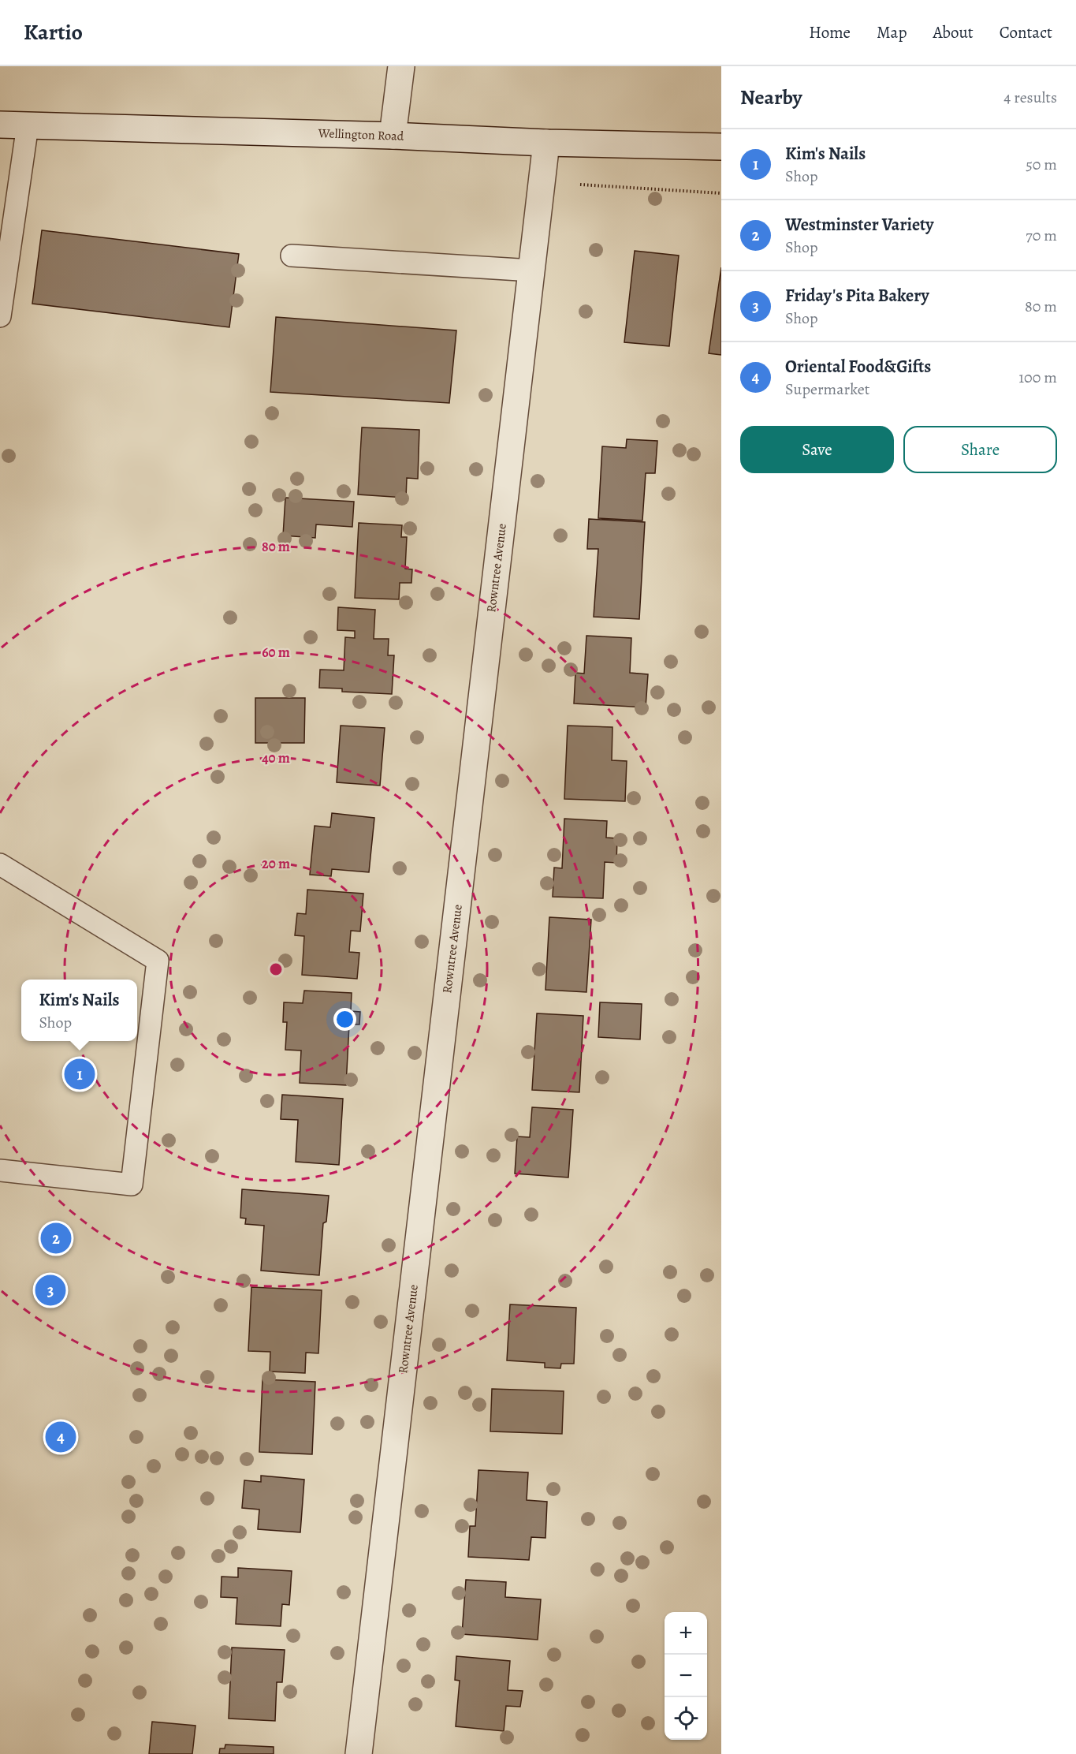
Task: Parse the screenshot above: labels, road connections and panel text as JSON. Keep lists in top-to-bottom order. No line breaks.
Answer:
{"streets":{"street":["Wellington Road","Rowntree Avenue"]},"crossings":[["Wellington Road","Rowntree Avenue"]],"page":{"header":"Kartio","nav":["Home","Map","About","Contact"],"heading":["Nearby","4 results"],"list":[{"mark":"1","name":"Kim's Nails","note":"Shop","value":"50 m"},{"mark":"2","name":"Westminster Variety","note":"Shop","value":"70 m"},{"mark":"3","name":"Friday's Pita Bakery","note":"Shop","value":"80 m"},{"mark":"4","name":"Oriental Food&Gifts","note":"Supermarket","value":"100 m"}],"buttons":["Save","Share"],"popup":["Kim's Nails","Shop"],"pins":["1","2","3","4"],"map_buttons":["+","−"]},"rings":["80 m","60 m","40 m","20 m"]}
